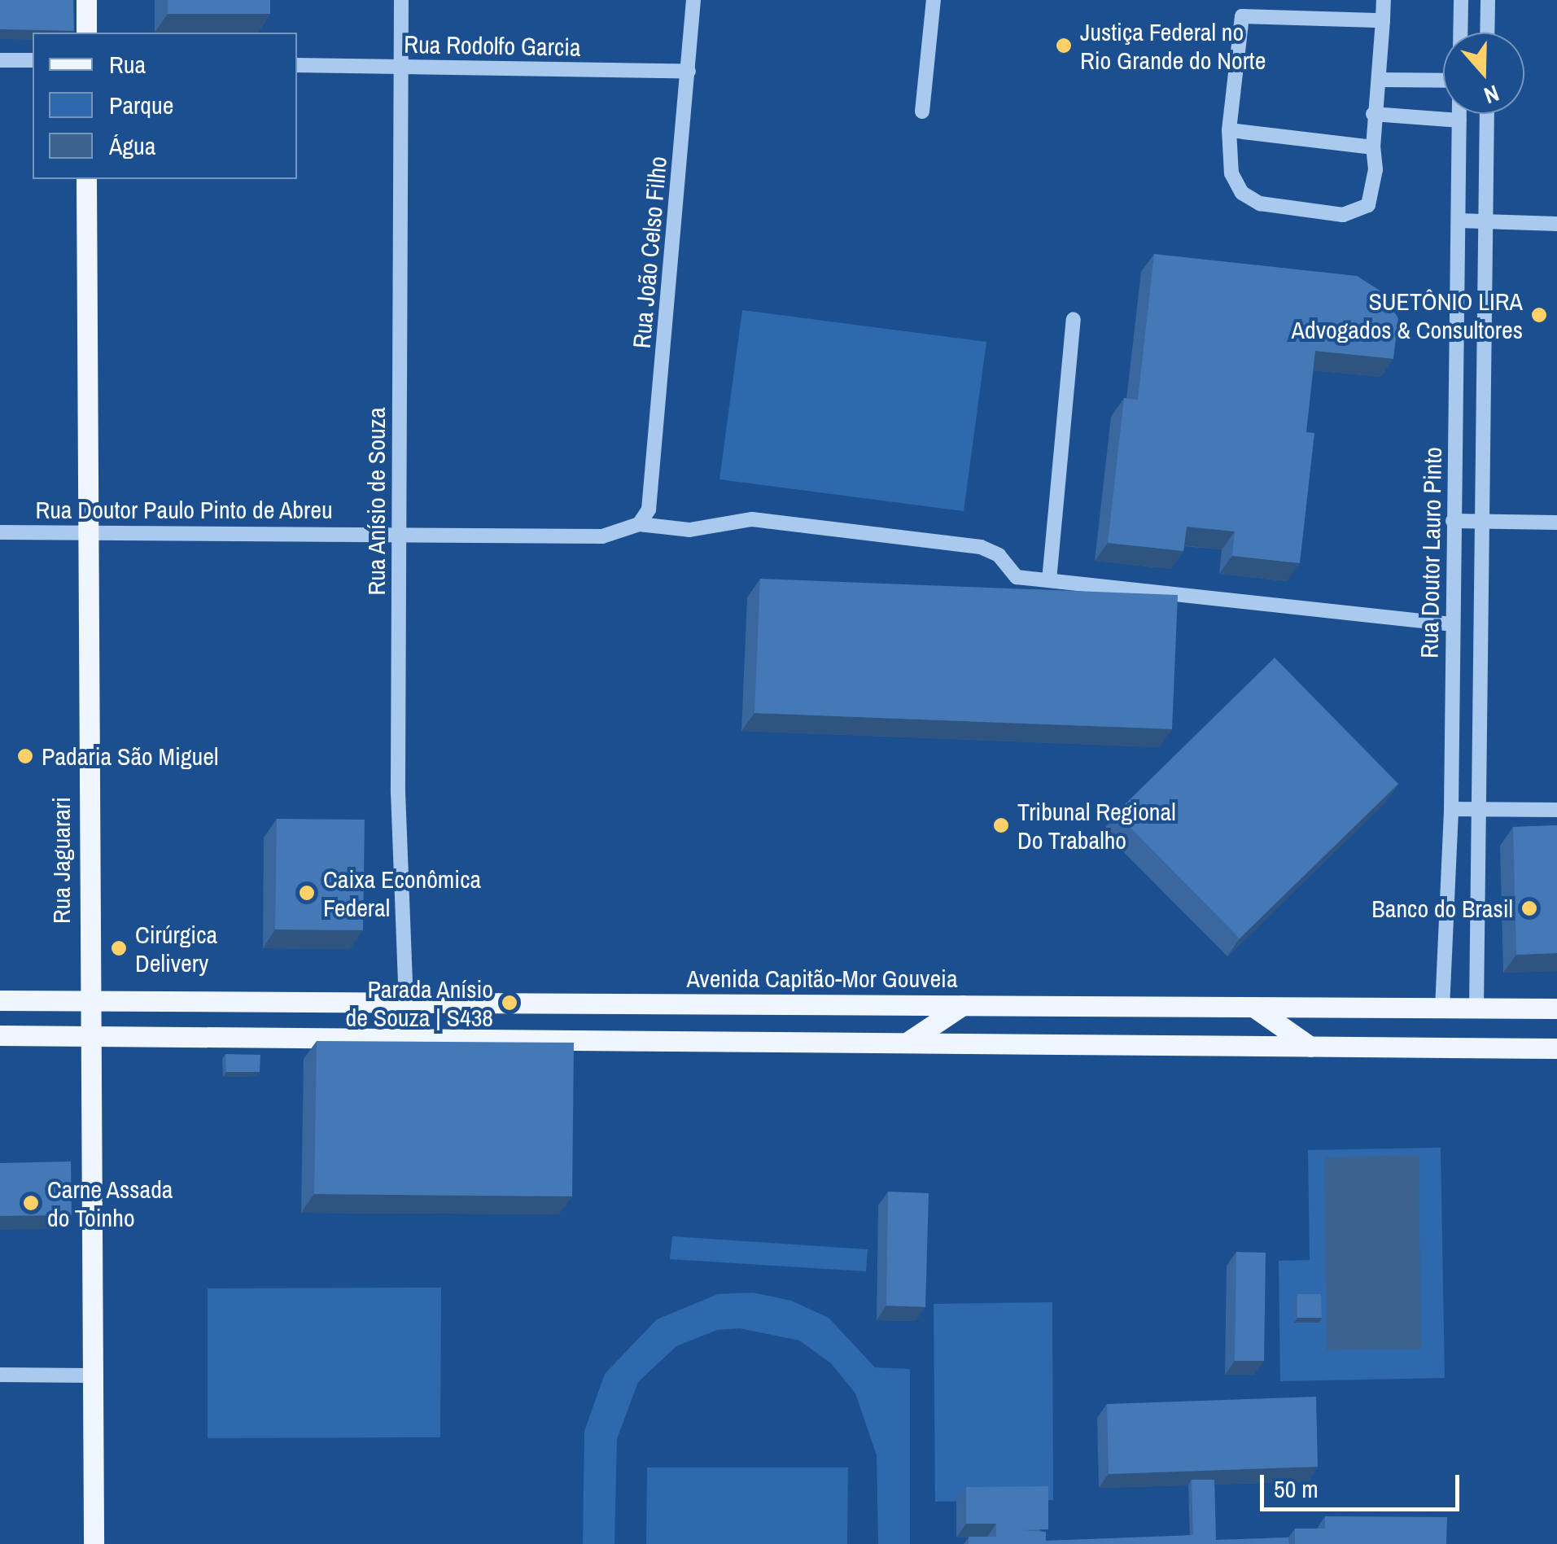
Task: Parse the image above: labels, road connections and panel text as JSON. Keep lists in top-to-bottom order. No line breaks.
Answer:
{"streets":{"main road":["Rua Jaguarari","Avenida Capitão-Mor Gouveia"],"street":["Rua Rodolfo Garcia","Rua João Celso Filho","Rua Anísio de Souza","Rua Doutor Paulo Pinto de Abreu","Rua Doutor Lauro Pinto"]},"crossings":[["Rua Rodolfo Garcia","Rua João Celso Filho"],["Rua Rodolfo Garcia","Rua Anísio de Souza"],["Rua João Celso Filho","Rua Doutor Paulo Pinto de Abreu"],["Rua Anísio de Souza","Rua Doutor Paulo Pinto de Abreu"],["Rua Anísio de Souza","Avenida Capitão-Mor Gouveia"],["Rua Doutor Paulo Pinto de Abreu","Rua Jaguarari"],["Rua Doutor Lauro Pinto","Avenida Capitão-Mor Gouveia"],["Rua Jaguarari","Avenida Capitão-Mor Gouveia"]],"places":["Justiça Federal no Rio Grande do Norte","SUETÔNIO LIRA Advogados & Consultores","Padaria São Miguel","Tribunal Regional Do Trabalho","Caixa Econômica Federal","Banco do Brasil","Cirúrgica Delivery","Parada Anísio de Souza | S438","Carne Assada do Toinho"],"legend":["Rua","Parque","Água"],"scale_bar":"50 m","north":"bottom"}
